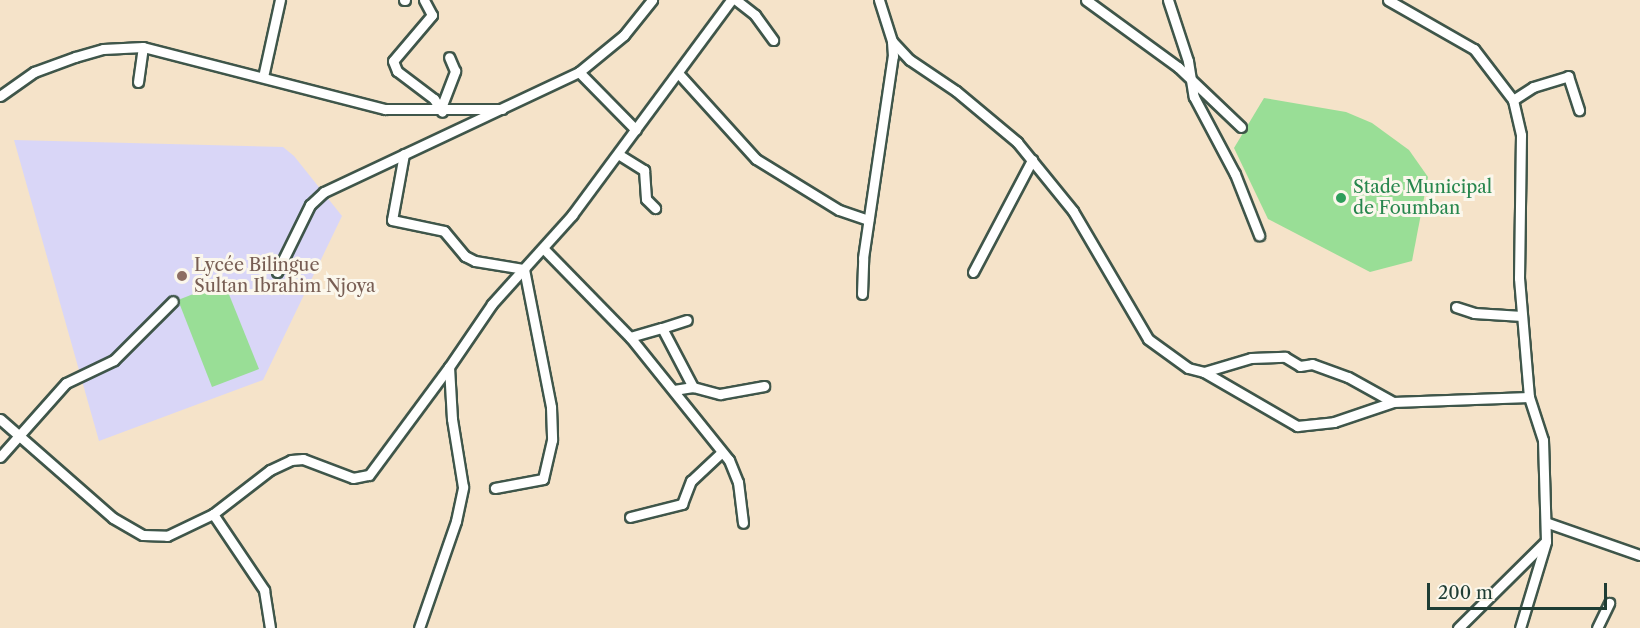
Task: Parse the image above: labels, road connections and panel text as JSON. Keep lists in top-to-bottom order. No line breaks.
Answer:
{"places":["Stade Municipal de Foumban","Lycée Bilingue Sultan Ibrahim Njoya"],"scale_bar":"200 m"}
